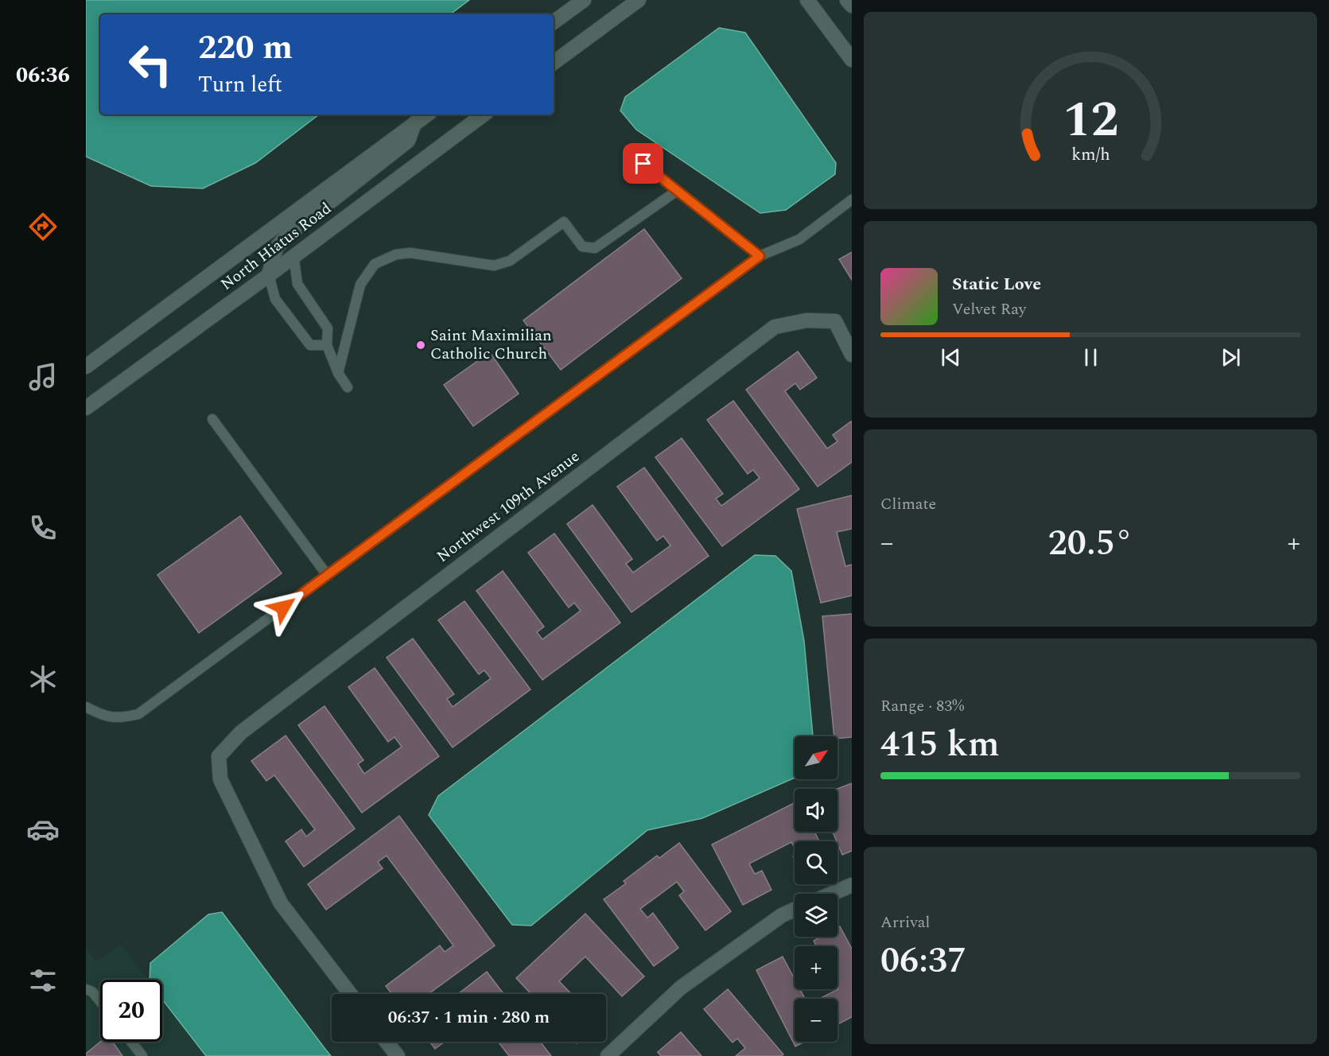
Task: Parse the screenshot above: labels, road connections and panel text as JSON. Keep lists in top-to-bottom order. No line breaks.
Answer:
{"streets":{"street":["North Hiatus Road","Northwest 109th Avenue"]},"places":["Saint Maximilian Catholic Church"],"north":"top right","page":{"tabs":"06:36","turn":["220 m","Turn left"],"song":["Static Love","Velvet Ray"],"tile":["Climate",["Range · 83%","415 km"],["Arrival","06:37"]],"heat":["−","20.5°","+"],"map_buttons":["+","−"],"limit":"20","trip":"06:37 · 1 min · 280 m","gauge":["12","km/h"]}}
